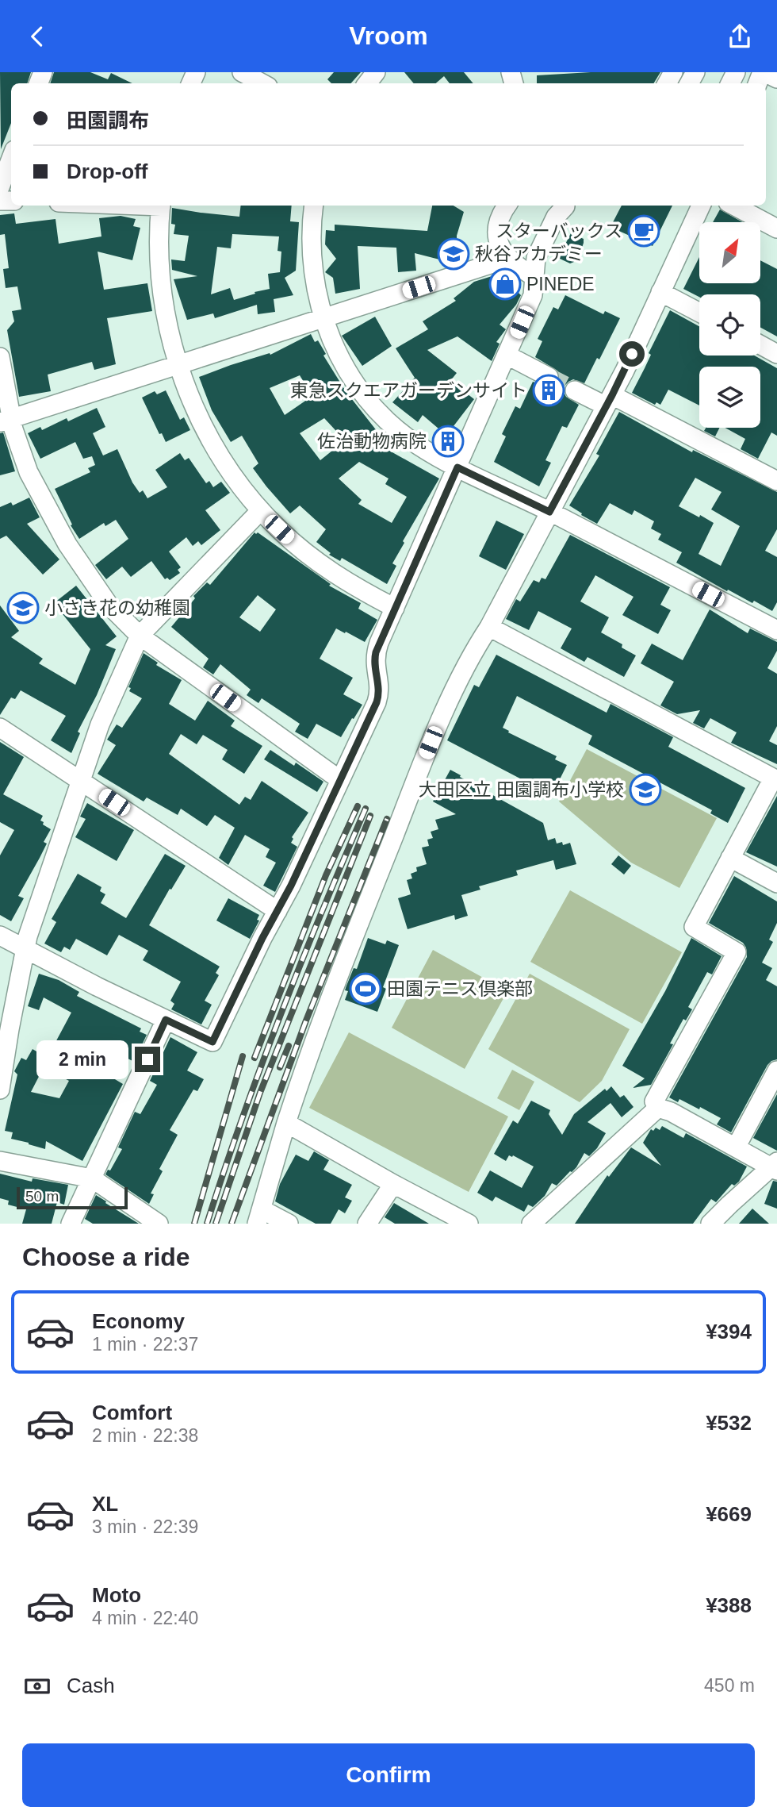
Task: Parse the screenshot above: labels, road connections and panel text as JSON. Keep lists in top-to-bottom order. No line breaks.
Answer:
{"places":{"cafe":["スターバックス"],"school or university":["秋谷アカデミー","小さき花の幼稚園","大田区立 田園調布小学校"],"shop":["PINEDE"],"building":["東急スクエアガーデンサイト","佐治動物病院"],"sports":["田園テニス倶楽部"]},"scale_bar":"50 m","north":"top right","page":{"header":"Vroom","banner":["田園調布","Drop-off"],"bubble":"2 min","scale":"50 m","heading":"Choose a ride","list":[{"name":"Economy","note":"1 min · 22:37","value":"¥394"},{"name":"Comfort","note":"2 min · 22:38","value":"¥532"},{"name":"XL","note":"3 min · 22:39","value":"¥669"},{"name":"Moto","note":"4 min · 22:40","value":"¥388"}],"pay":["Cash","450 m"],"buttons":"Confirm"}}
